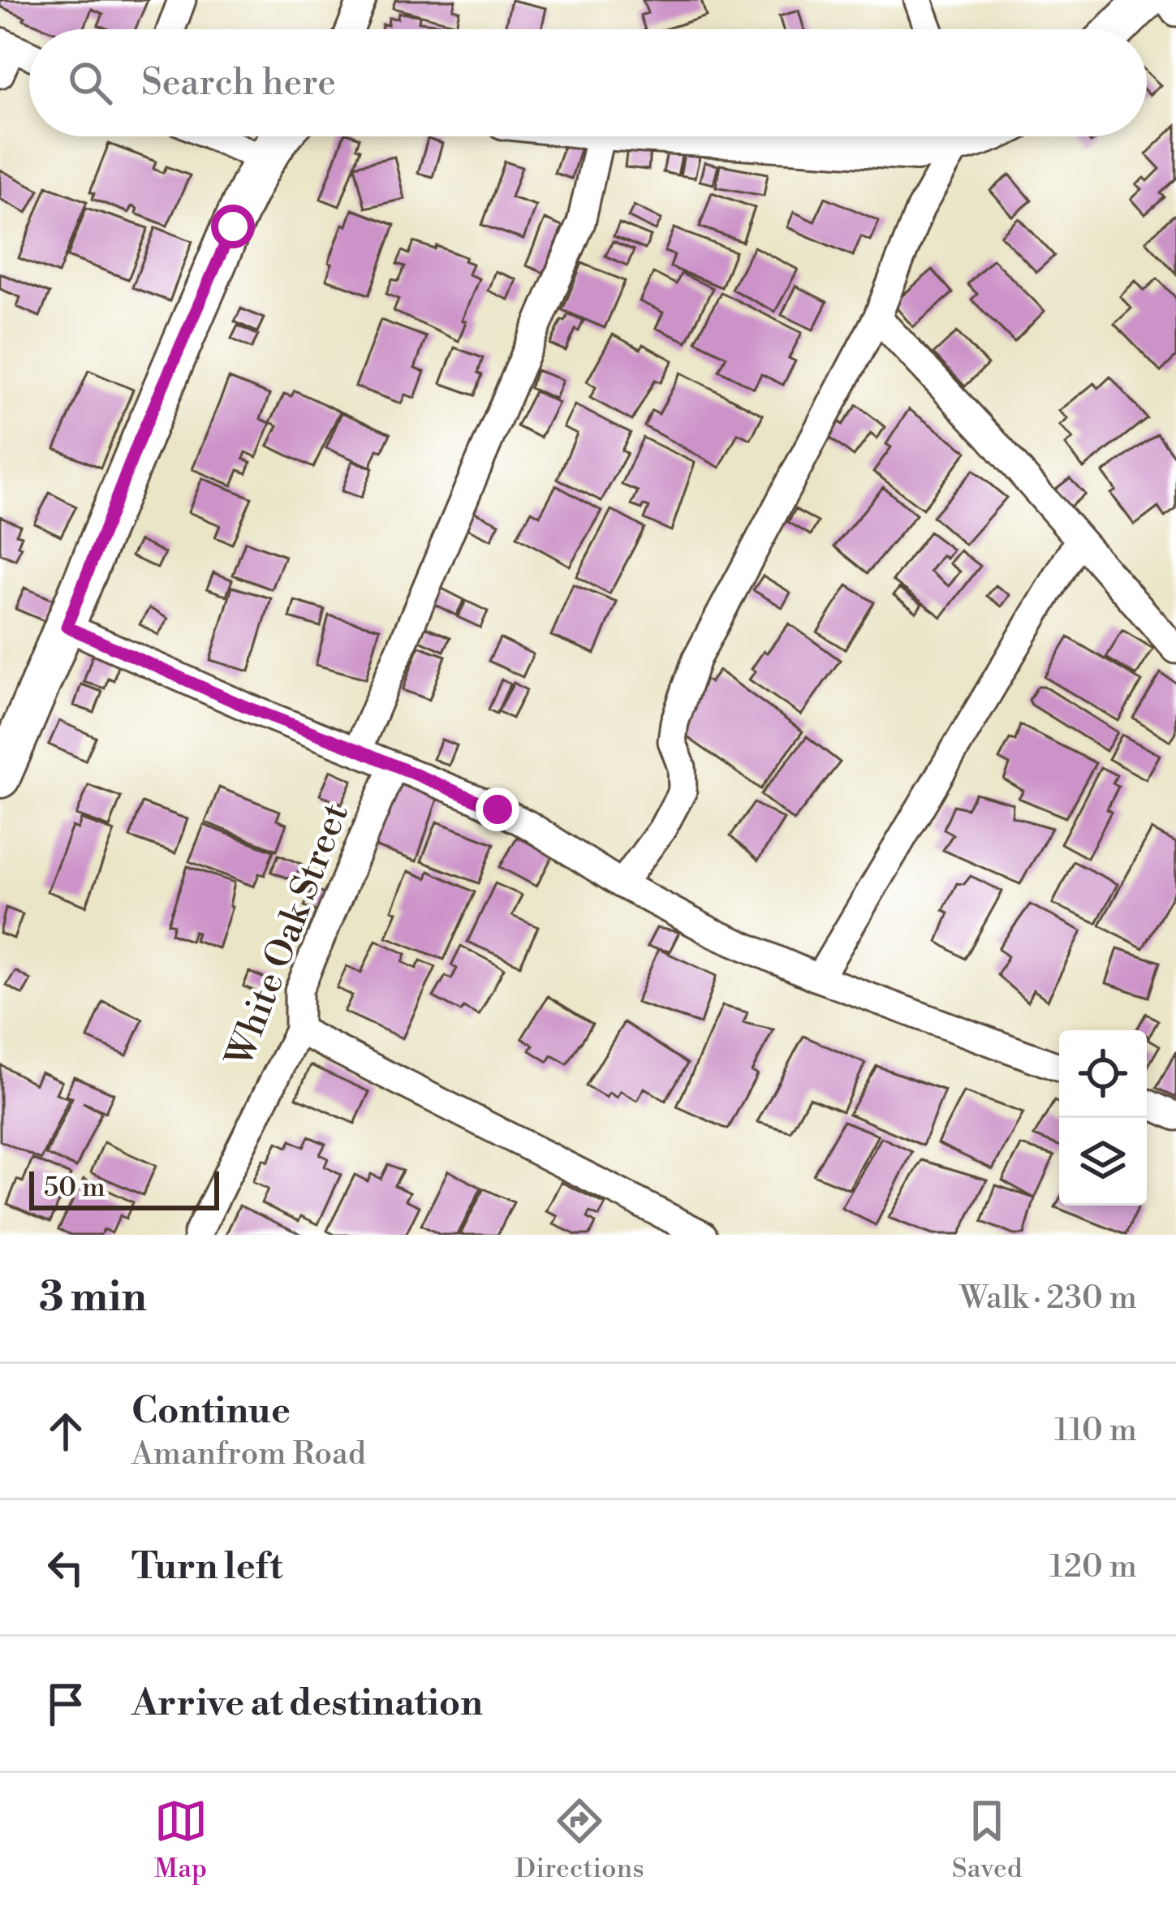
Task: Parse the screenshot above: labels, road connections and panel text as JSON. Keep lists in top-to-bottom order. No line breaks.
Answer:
{"streets":{"street":["White Oak Street"]},"scale_bar":"50 m","page":{"search":"Search here","scale":"50 m","heading":["3 min","Walk · 230 m"],"list":[["Continue","Amanfrom Road","110 m"],["Turn left","120 m"],"Arrive at destination"],"nav":["Map","Directions","Saved"]}}
